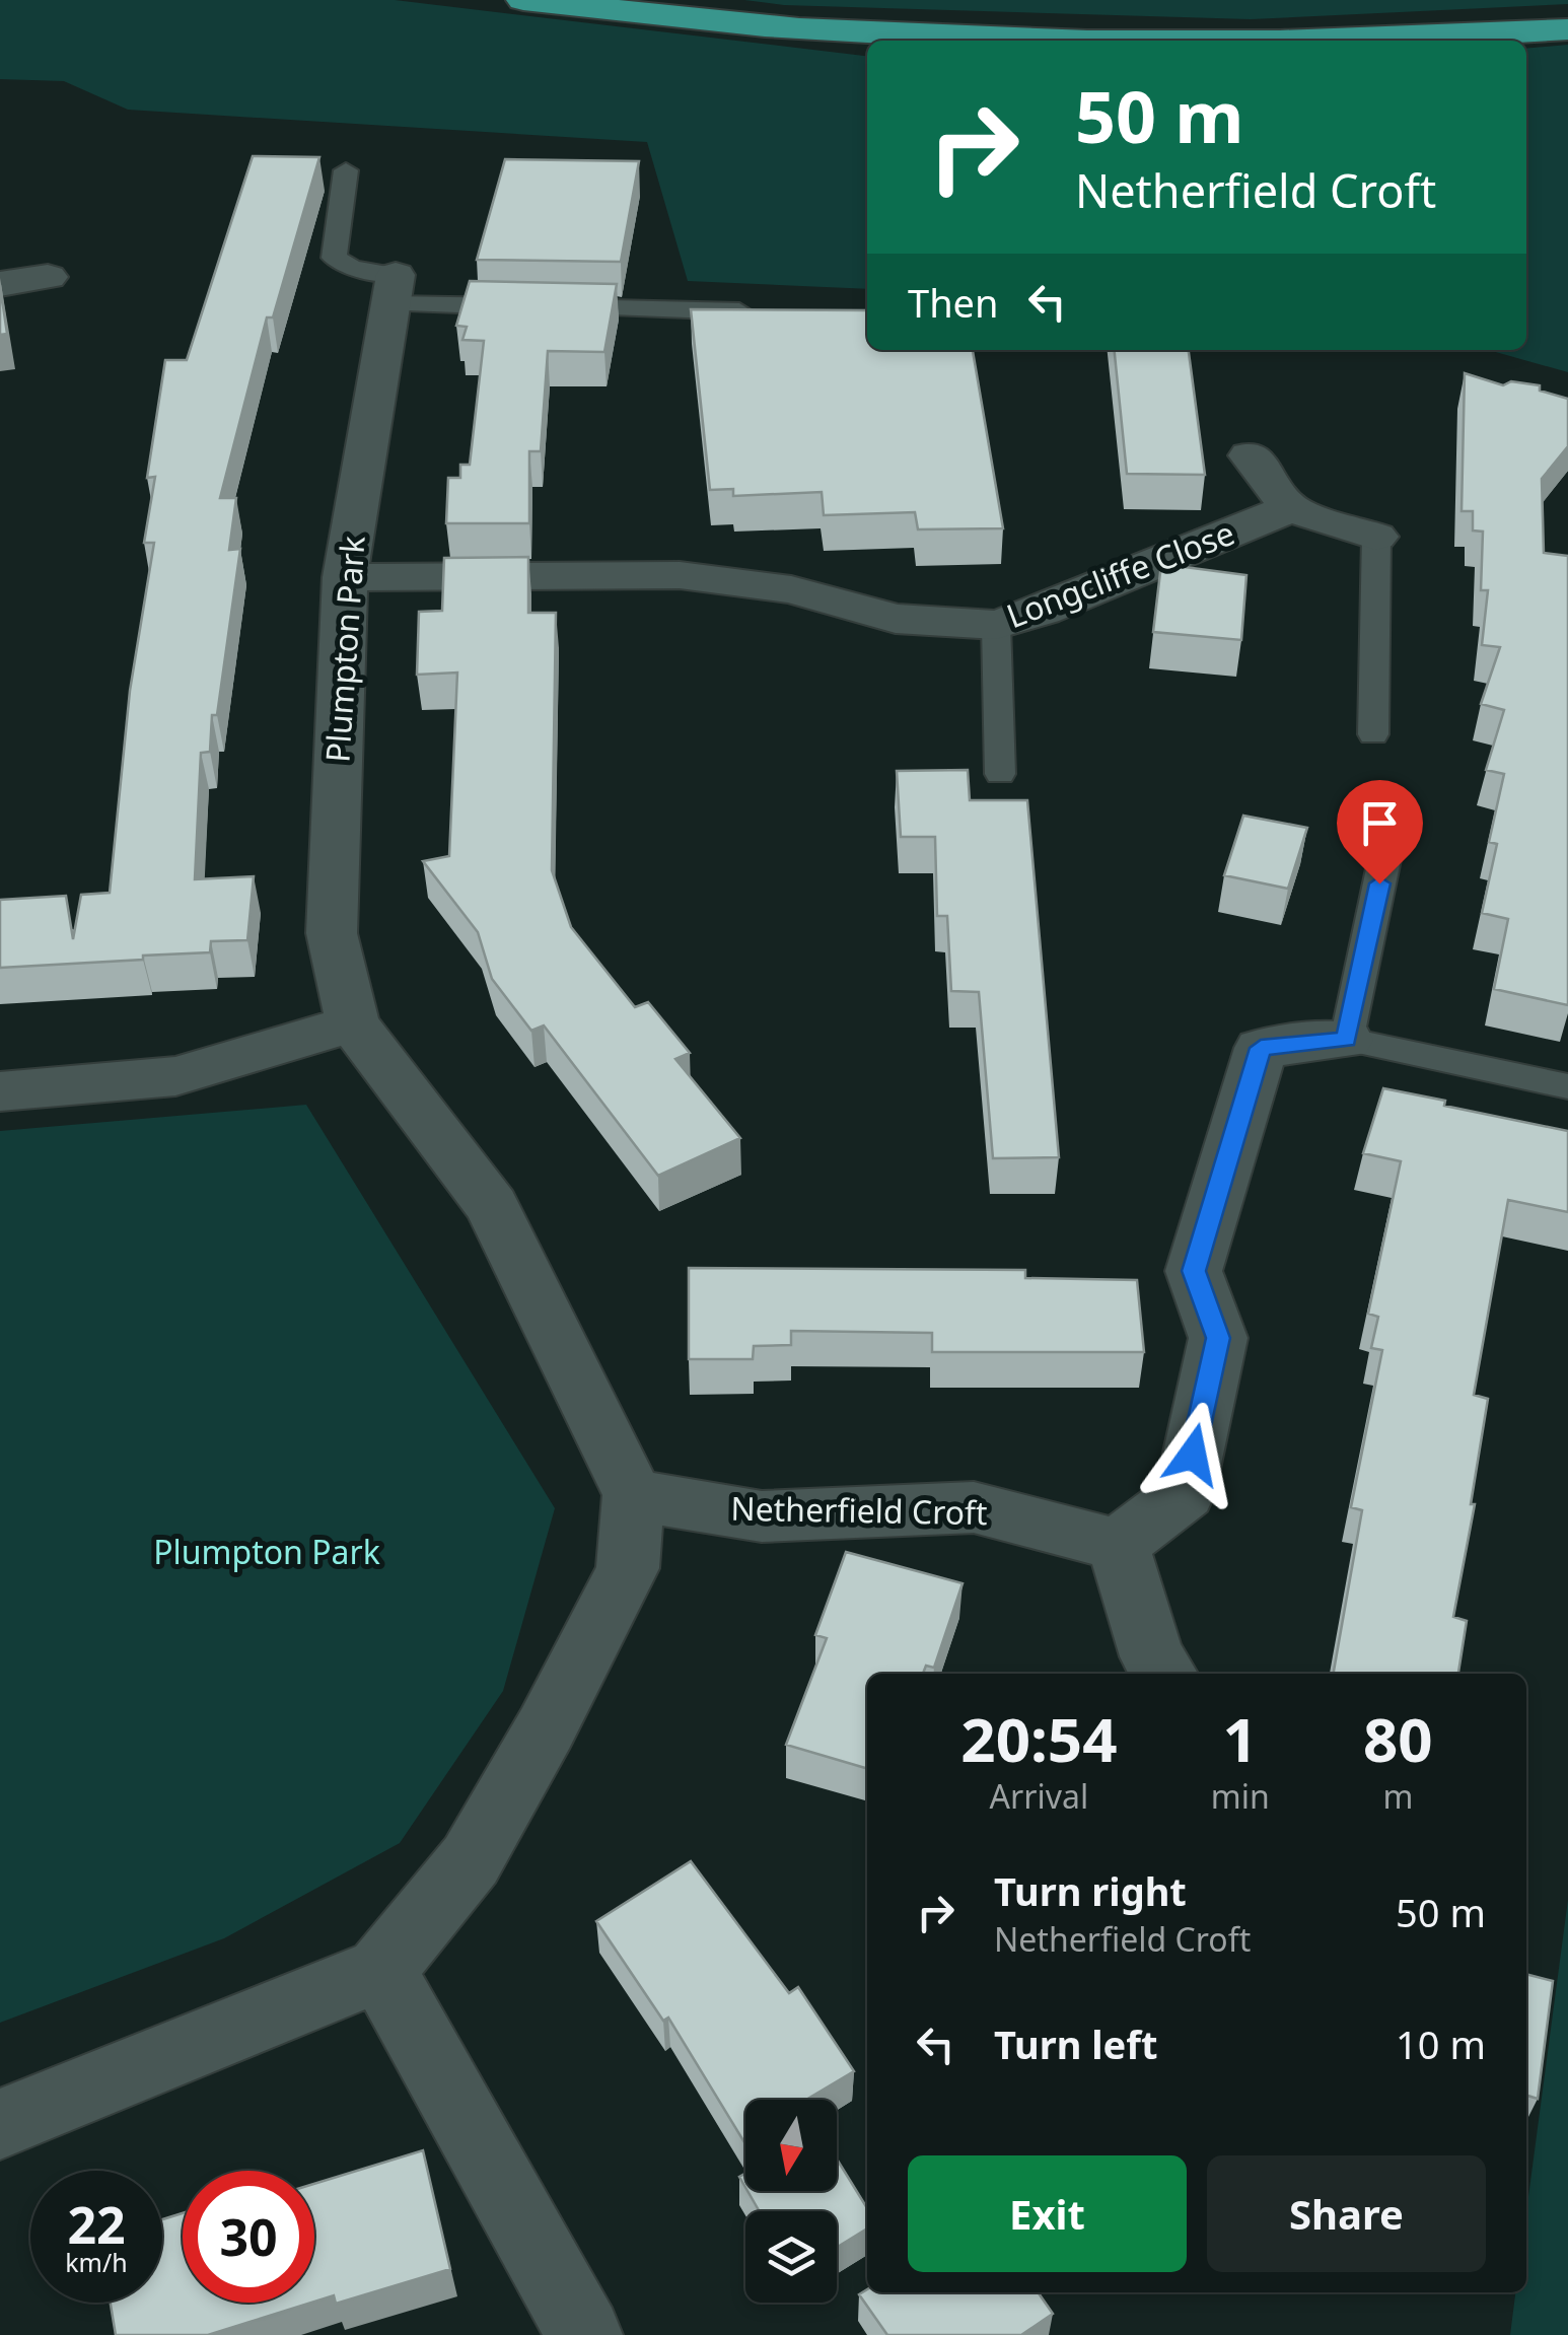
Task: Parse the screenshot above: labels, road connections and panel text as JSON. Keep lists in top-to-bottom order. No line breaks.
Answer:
{"streets":{"street":["Longcliffe Close","Plumpton Park","Netherfield Croft"]},"crossings":[["Longcliffe Close","Plumpton Park"],["Plumpton Park","Netherfield Croft"]],"parks":["Plumpton Park"],"north":"bottom","page":{"turn":["50 m","Netherfield Croft"],"then":"Then","eta":["20:54","Arrival","1","min","80","m"],"list":[{"name":"Turn right","note":"Netherfield Croft","value":"50 m"},{"name":"Turn left","value":"10 m"}],"buttons":["Exit","Share"],"speed":"22 km/h","limit":"30"}}
